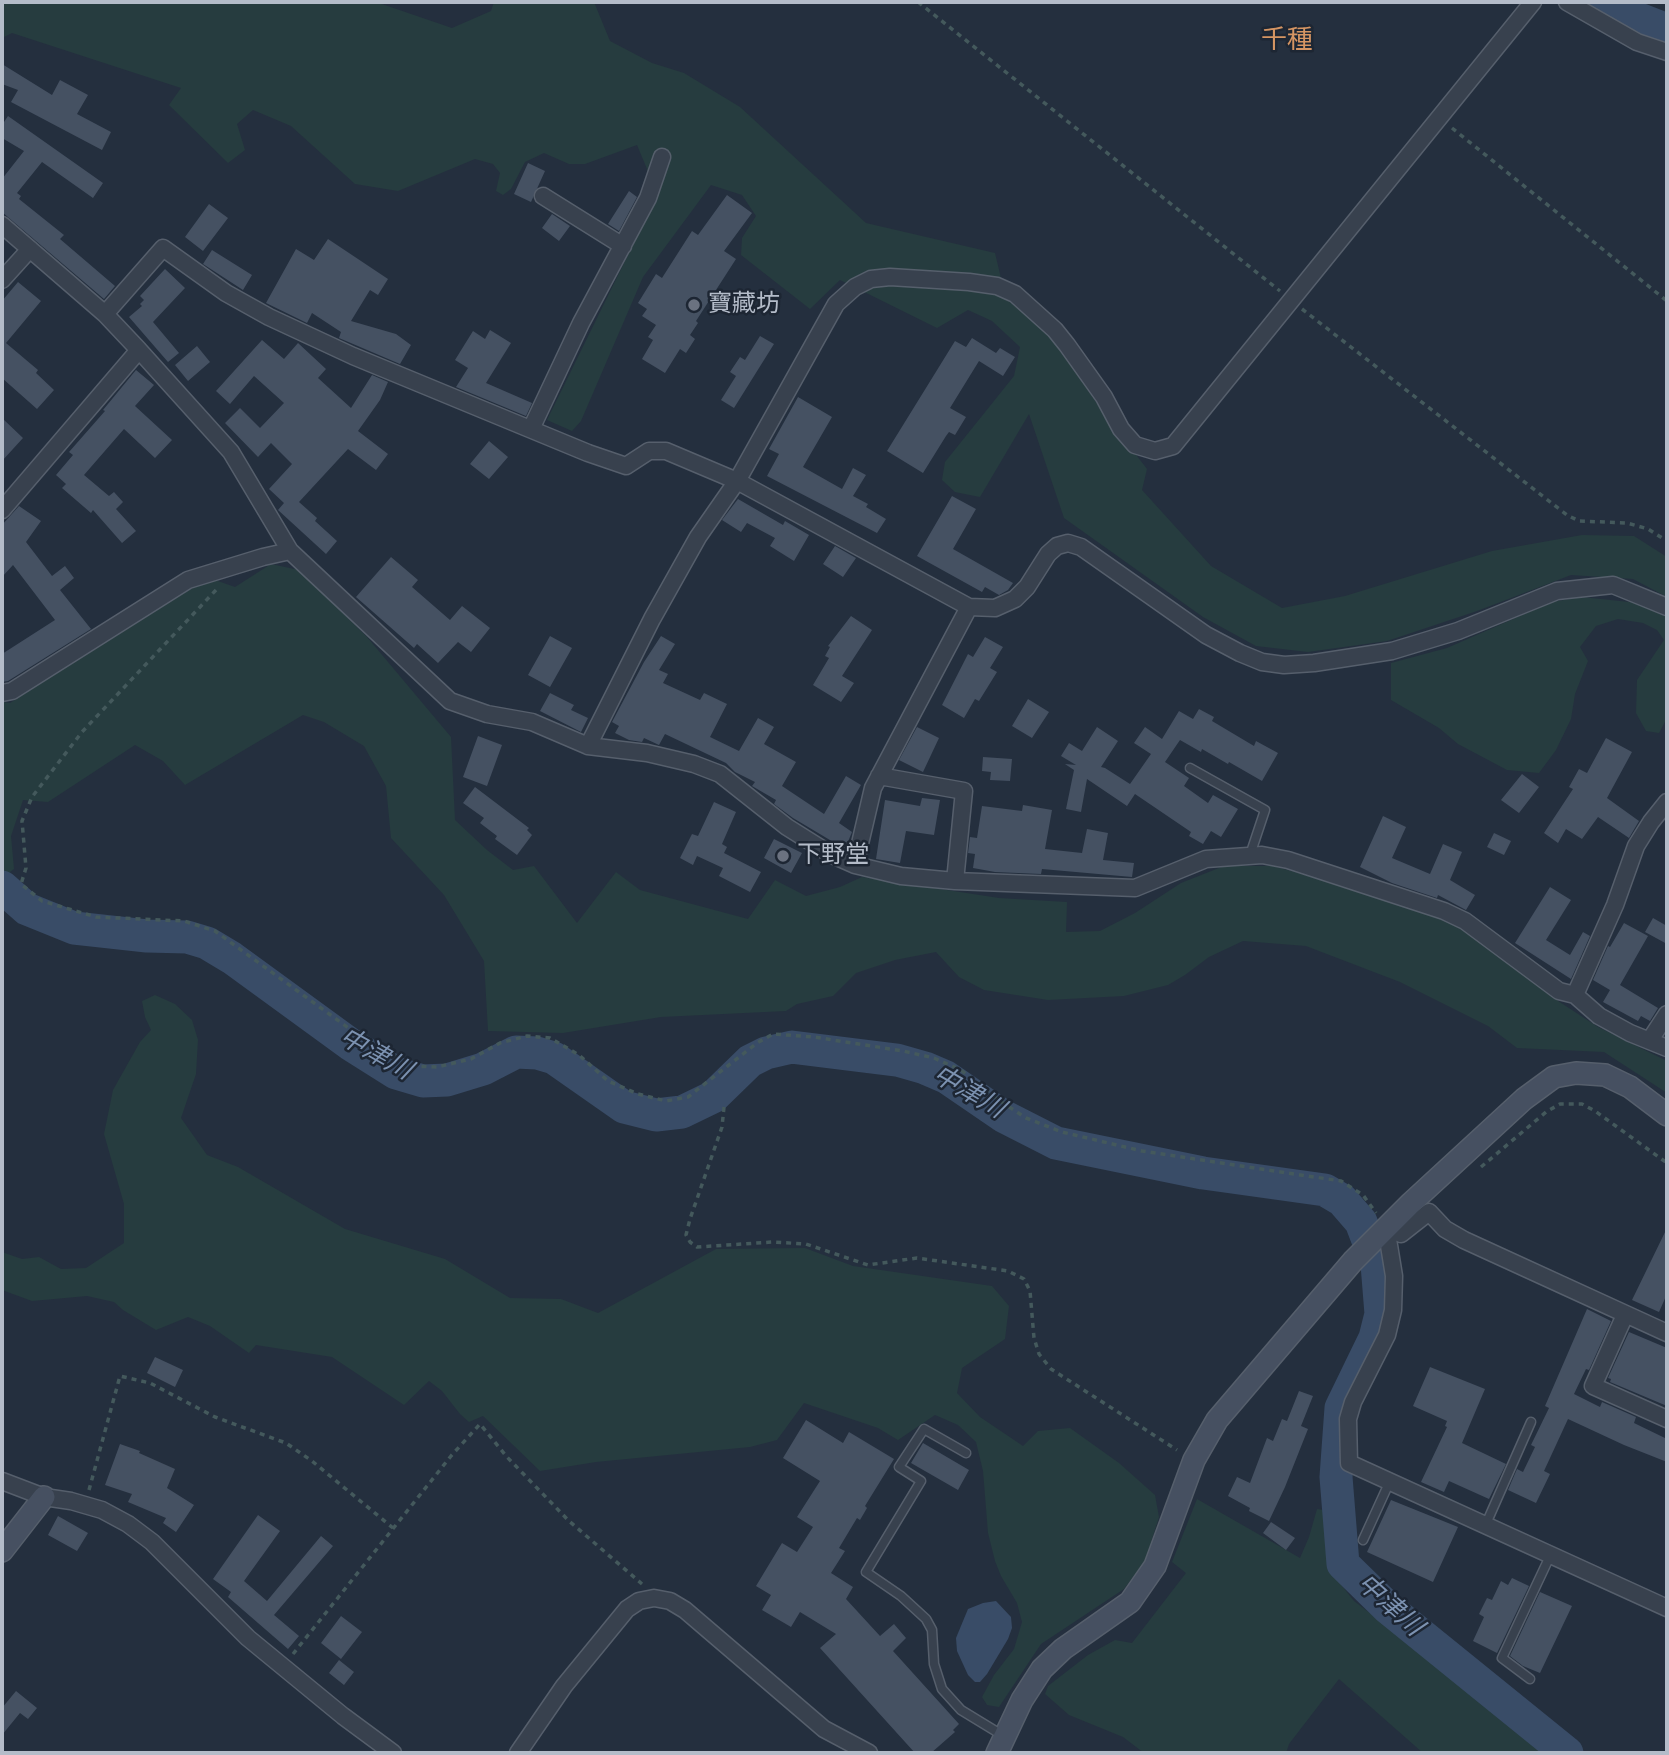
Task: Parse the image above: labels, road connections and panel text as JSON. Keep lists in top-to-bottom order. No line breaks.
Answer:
{"districts":["千種"],"water":["中津川"],"places":["寶藏坊","下野堂"]}
